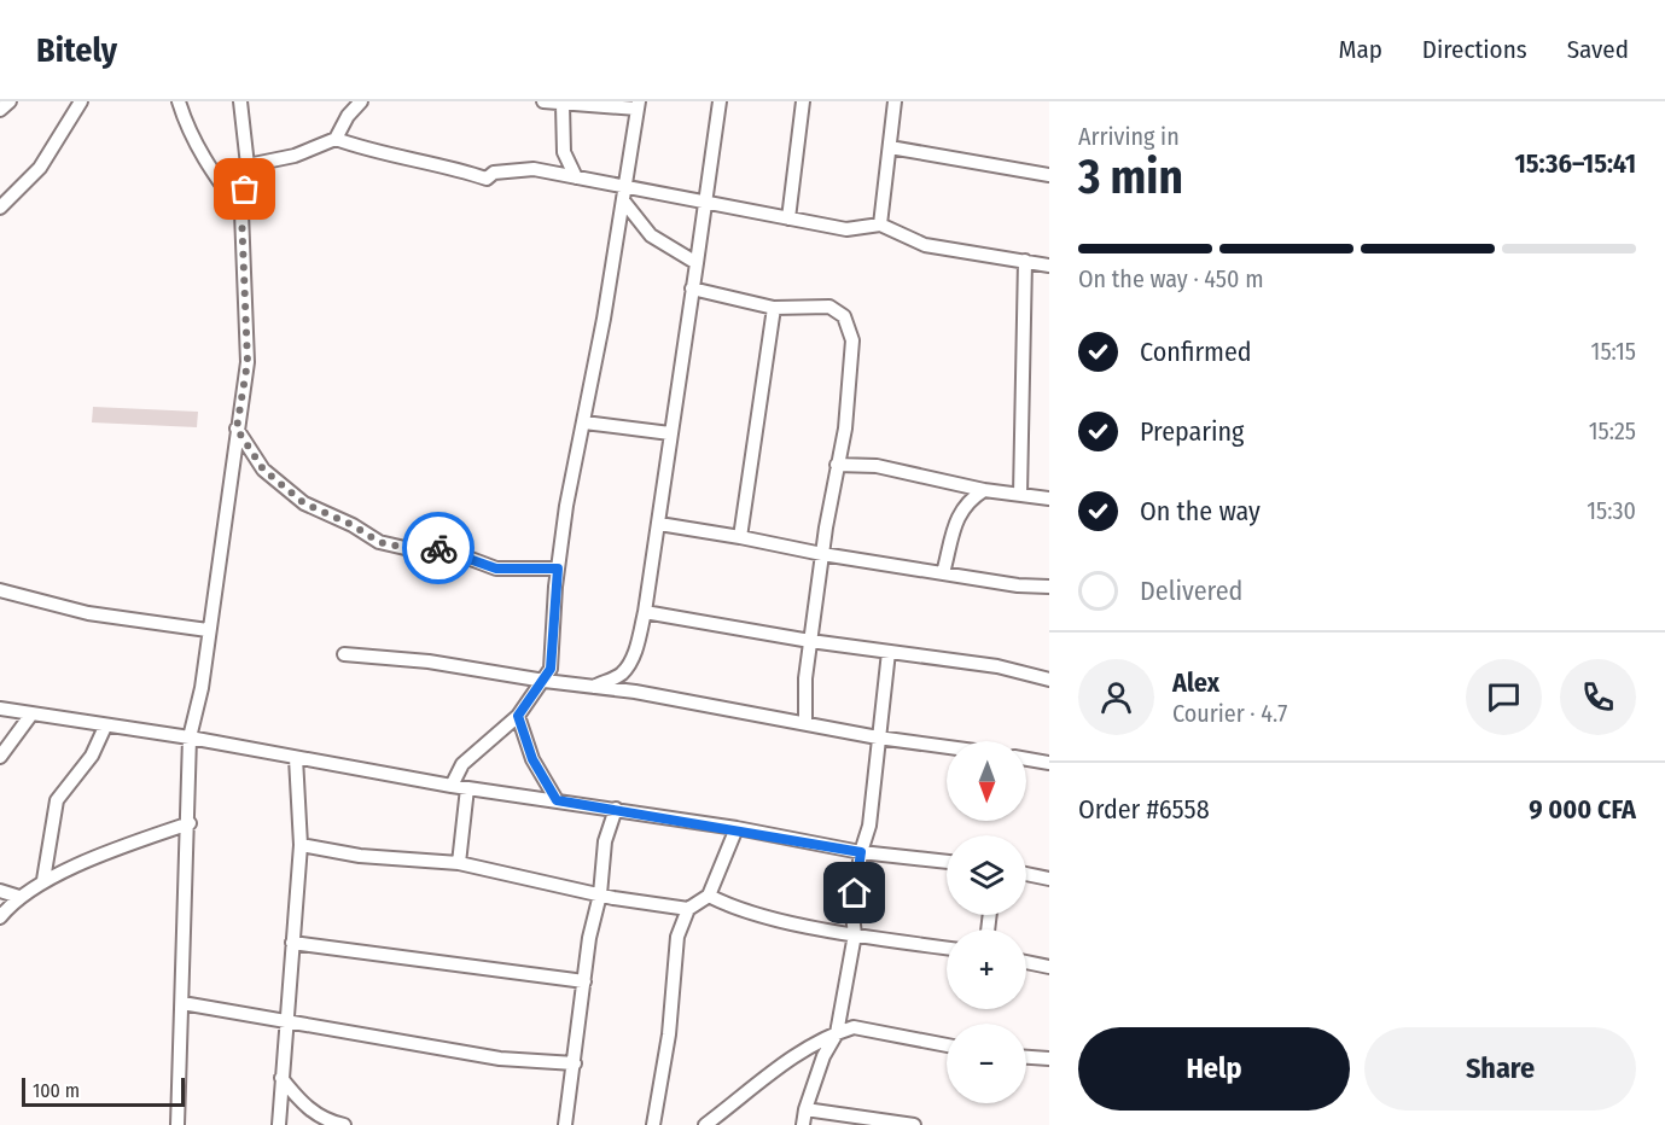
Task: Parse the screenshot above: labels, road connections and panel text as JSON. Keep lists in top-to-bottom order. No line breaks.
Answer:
{"scale_bar":"100 m","north":"bottom","page":{"header":"Bitely","nav":["Map","Directions","Saved"],"heading":["3 min","Arriving in","15:36–15:41"],"panel":["Alex","Courier · 4.7","Order #6558","9 000 CFA"],"bar":"On the way · 450 m","list":[["Confirmed","15:15"],["Preparing","15:25"],["On the way","15:30"],"Delivered"],"map_buttons":["+","−"],"buttons":["Help","Share"],"scale":"100 m"}}
